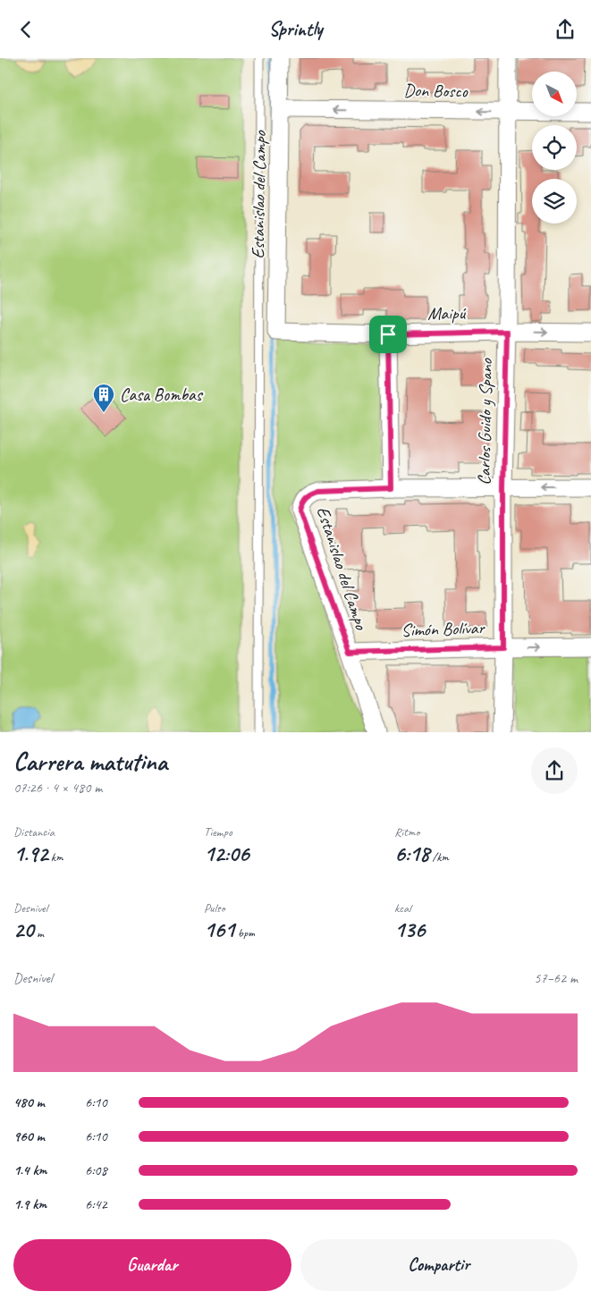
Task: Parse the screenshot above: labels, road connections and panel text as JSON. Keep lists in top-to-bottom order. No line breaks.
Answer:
{"streets":{"street":["Don Bosco","Estanislao del Campo","Maipú","Carlos Guido y Spano","Simón Bolívar"]},"crossings":[["Don Bosco","Estanislao del Campo"],["Don Bosco","Carlos Guido y Spano"],["Estanislao del Campo","Maipú"],["Estanislao del Campo","Simón Bolívar"],["Maipú","Carlos Guido y Spano"],["Carlos Guido y Spano","Simón Bolívar"]],"one_way":["Don Bosco","Simón Bolívar"],"places":{"building":["Casa Bombas"]},"north":"bottom right","page":{"header":"Sprintly","heading":["Carrera matutina","07:26 · 4 × 480 m"],"stats":[["Distancia","1.92 km"],["Tiempo","12:06"],["Ritmo","6:18 /km"],["Desnivel","20 m"],["Pulso","161 bpm"],["kcal","136"]],"chart":["Desnivel","57–62 m"],"list":[{"name":"480 m","note":"6:10"},{"name":"960 m","note":"6:10"},{"name":"1.4 km","note":"6:08"},{"name":"1.9 km","note":"6:42"}],"buttons":["Guardar","Compartir"]}}
